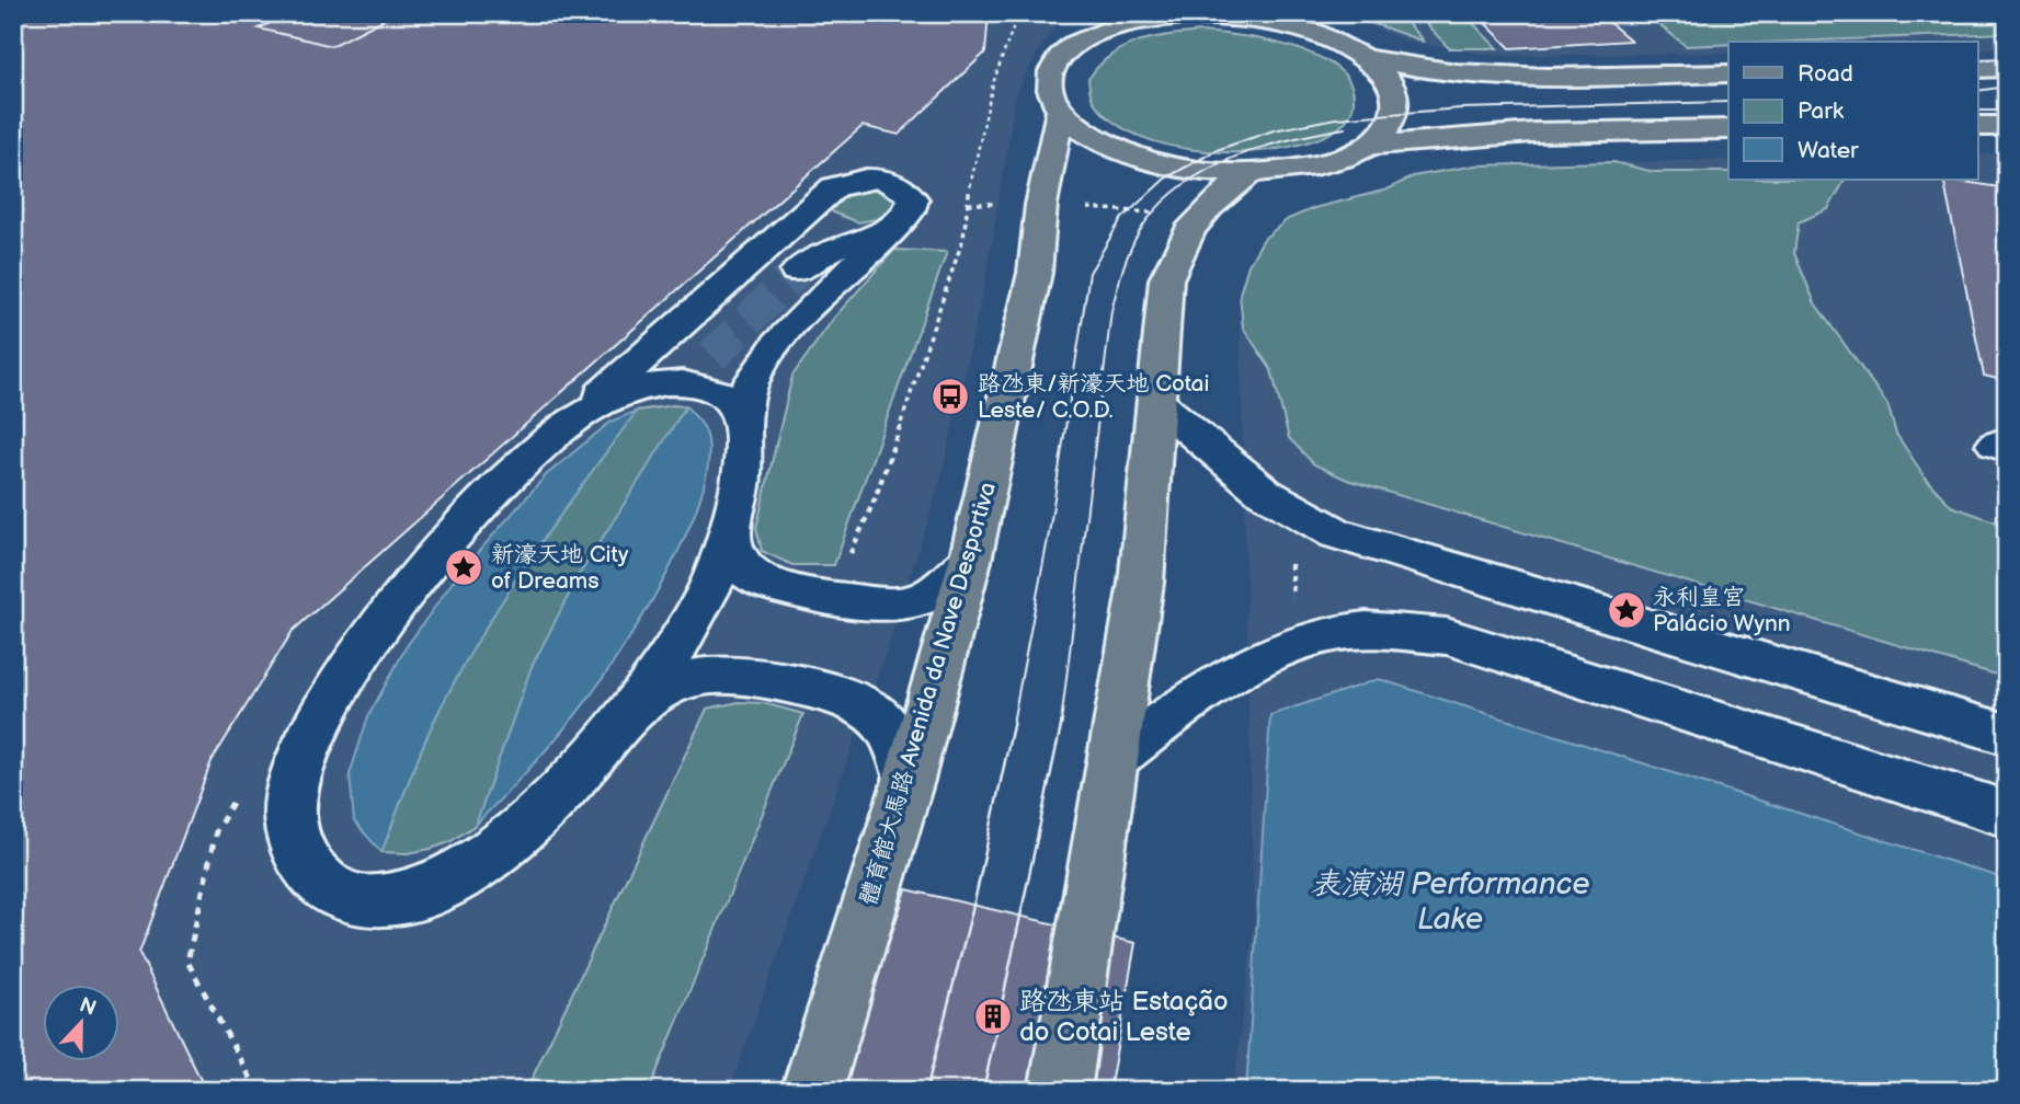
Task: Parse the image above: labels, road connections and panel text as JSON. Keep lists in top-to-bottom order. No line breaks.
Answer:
{"streets":{"main road":["體育館大馬路 Avenida da Nave Desportiva"]},"water":["表演湖 Performance Lake"],"places":{"bus stop":["路氹東/新濠天地 Cotai Leste/ C.O.D."],"place":["新濠天地 City of Dreams","永利皇宮 Palácio Wynn"],"building":["路氹東站 Estação do Cotai Leste"]},"legend":["Road","Park","Water"],"north":"top"}
